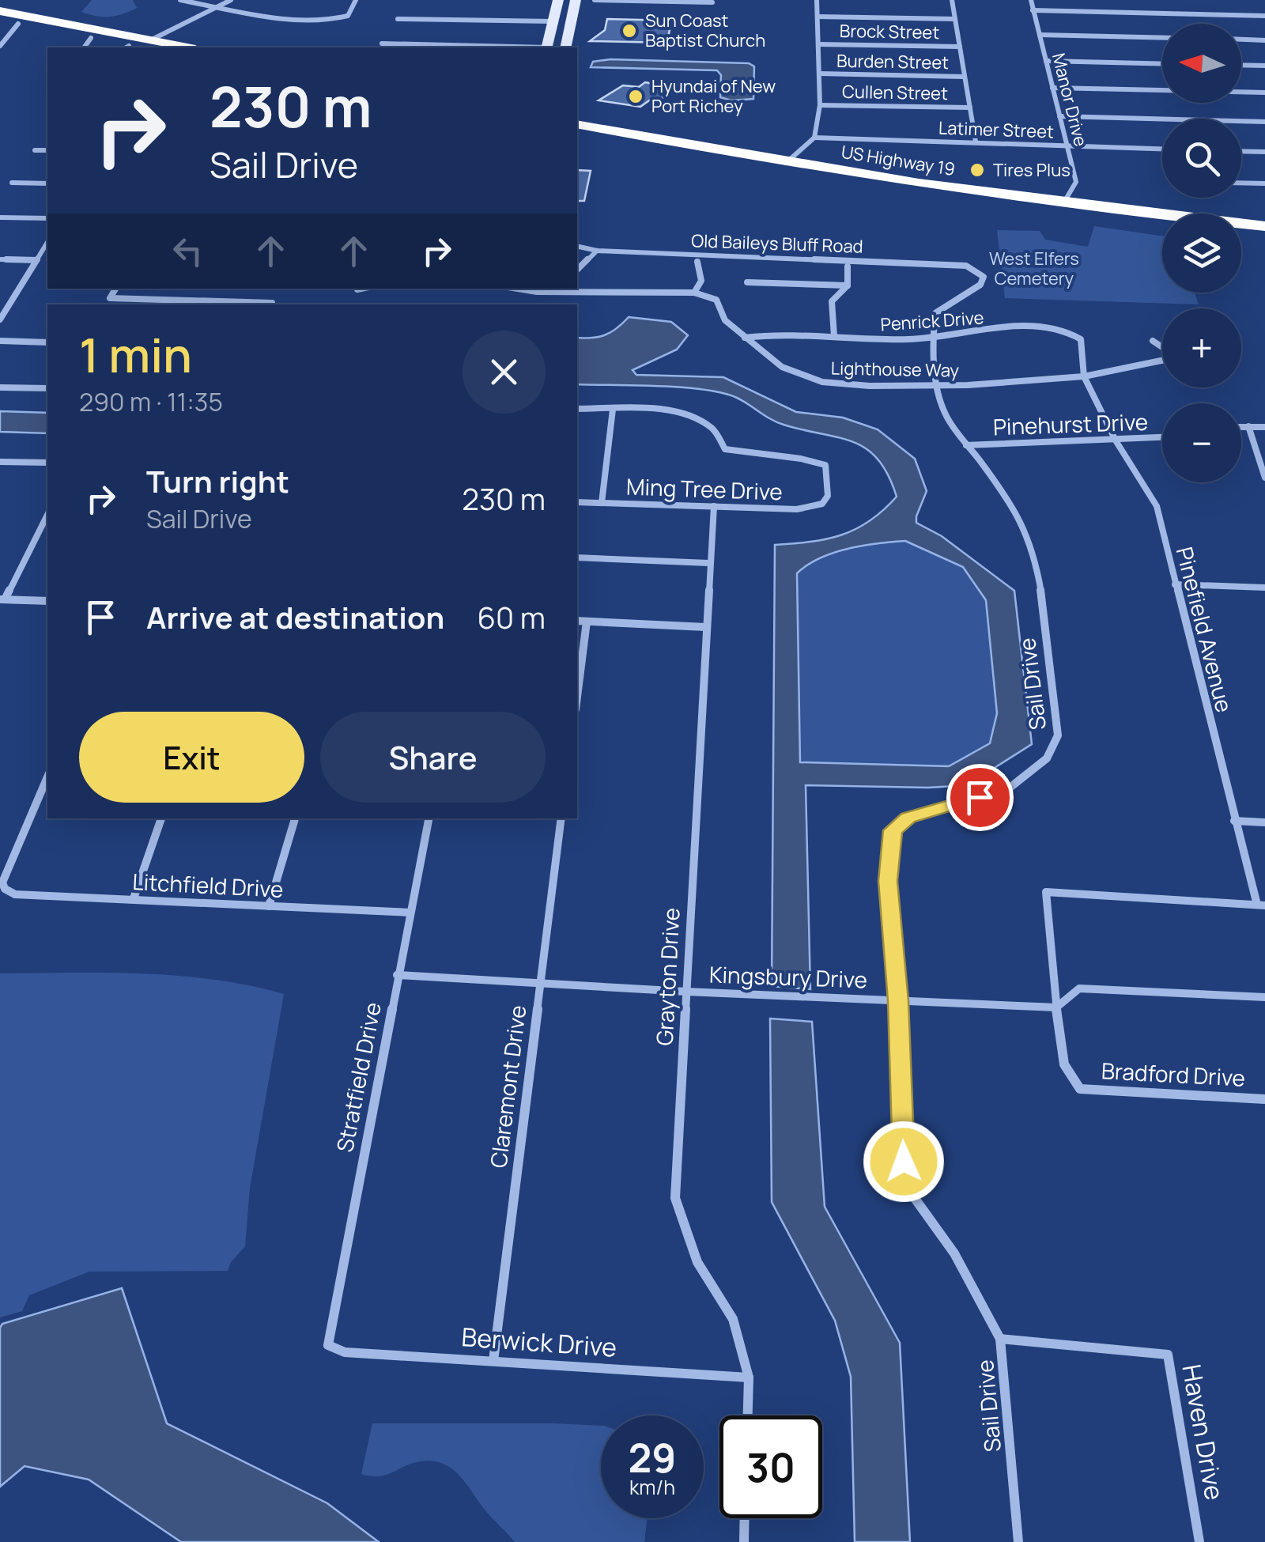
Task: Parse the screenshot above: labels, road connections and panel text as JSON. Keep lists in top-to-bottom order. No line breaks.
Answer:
{"streets":{"highway":["US Highway 19"],"street":["Brock Street","Burden Street","Cullen Street","Manor Drive","Latimer Street","Old Baileys Bluff Road","Penrick Drive","Lighthouse Way","Pinehurst Drive","Ming Tree Drive","Pinefield Avenue","Sail Drive","Litchfield Drive","Grayton Drive","Kingsbury Drive","Bradford Drive","Stratfield Drive","Claremont Drive","Berwick Drive","Haven Drive"]},"crossings":[["Manor Drive","Latimer Street"],["Manor Drive","US Highway 19"],["Old Baileys Bluff Road","Sail Drive"],["Penrick Drive","Lighthouse Way"],["Penrick Drive","Pinefield Avenue"],["Penrick Drive","Sail Drive"],["Lighthouse Way","Pinefield Avenue"],["Lighthouse Way","Sail Drive"],["Pinehurst Drive","Pinefield Avenue"],["Pinehurst Drive","Sail Drive"],["Ming Tree Drive","Grayton Drive"],["Sail Drive","Kingsbury Drive"],["Sail Drive","Haven Drive"],["Litchfield Drive","Stratfield Drive"],["Grayton Drive","Kingsbury Drive"],["Grayton Drive","Berwick Drive"],["Kingsbury Drive","Bradford Drive"],["Kingsbury Drive","Stratfield Drive"],["Kingsbury Drive","Claremont Drive"],["Stratfield Drive","Berwick Drive"],["Claremont Drive","Berwick Drive"]],"parks":["West Elfers Cemetery"],"places":["Sun Coast Baptist Church","Hyundai of New Port Richey","Tires Plus"],"north":"left","page":{"map_buttons":["+","−"],"turn":["230 m","Sail Drive"],"heading":["1 min","290 m · 11:35"],"list":[{"name":"Turn right","note":"Sail Drive","value":"230 m"},{"name":"Arrive at destination","value":"60 m"}],"buttons":["Exit","Share"],"speed":"29 km/h","limit":"30"}}
